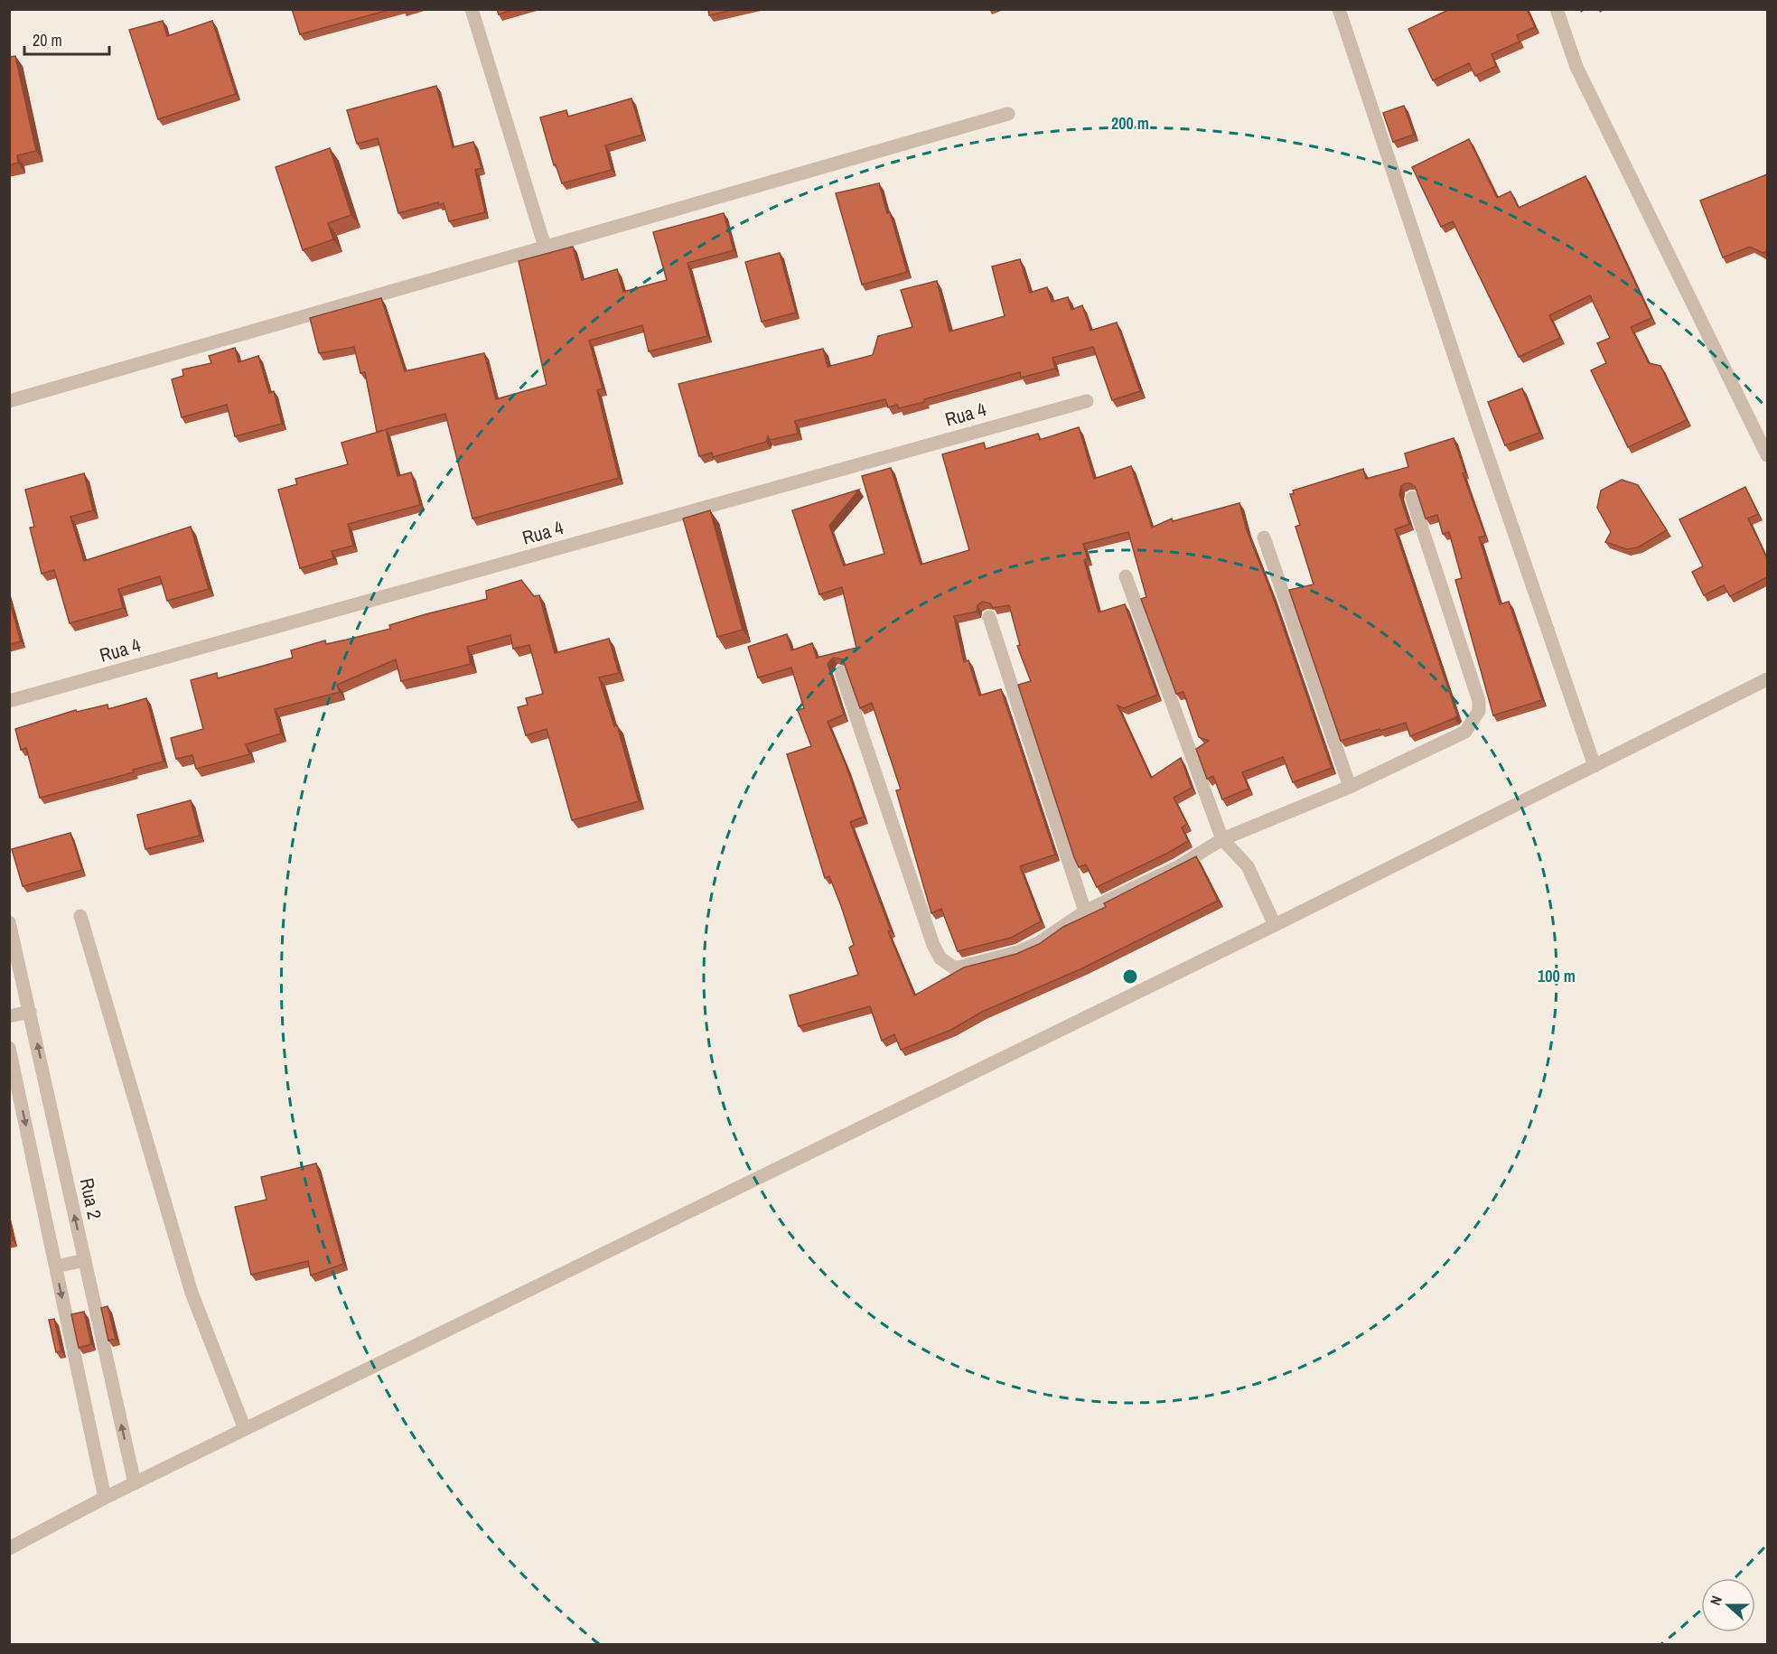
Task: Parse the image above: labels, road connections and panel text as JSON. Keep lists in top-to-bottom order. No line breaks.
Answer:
{"streets":{"street":["Rua 4","Rua 2"]},"scale_bar":"20 m","north":"left","rings":["200 m","100 m"]}
